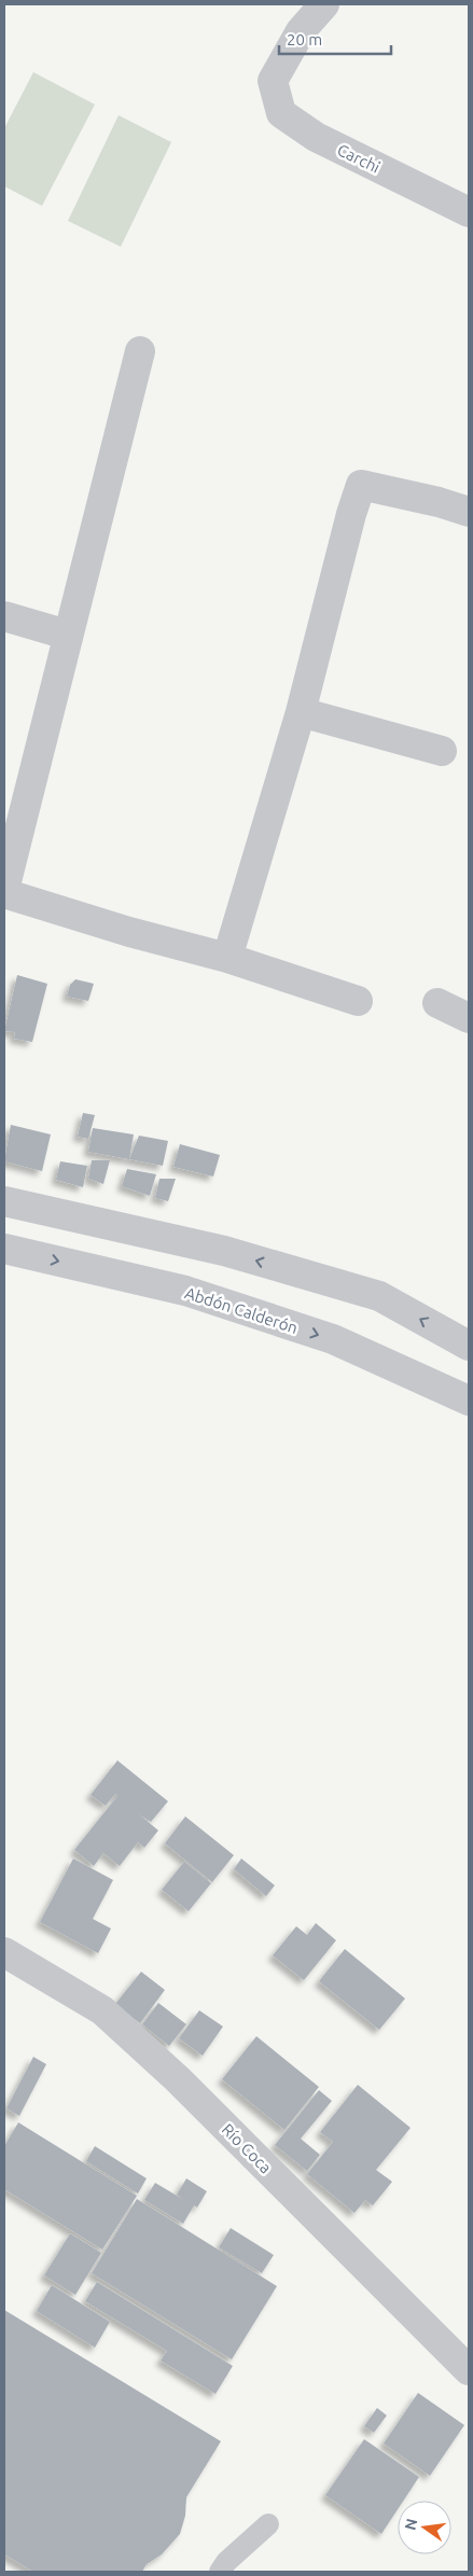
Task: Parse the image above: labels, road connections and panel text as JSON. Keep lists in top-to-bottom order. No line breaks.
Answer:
{"streets":{"street":["Carchi","Abdón Calderón","Río Coca"]},"scale_bar":"20 m","north":"left"}
